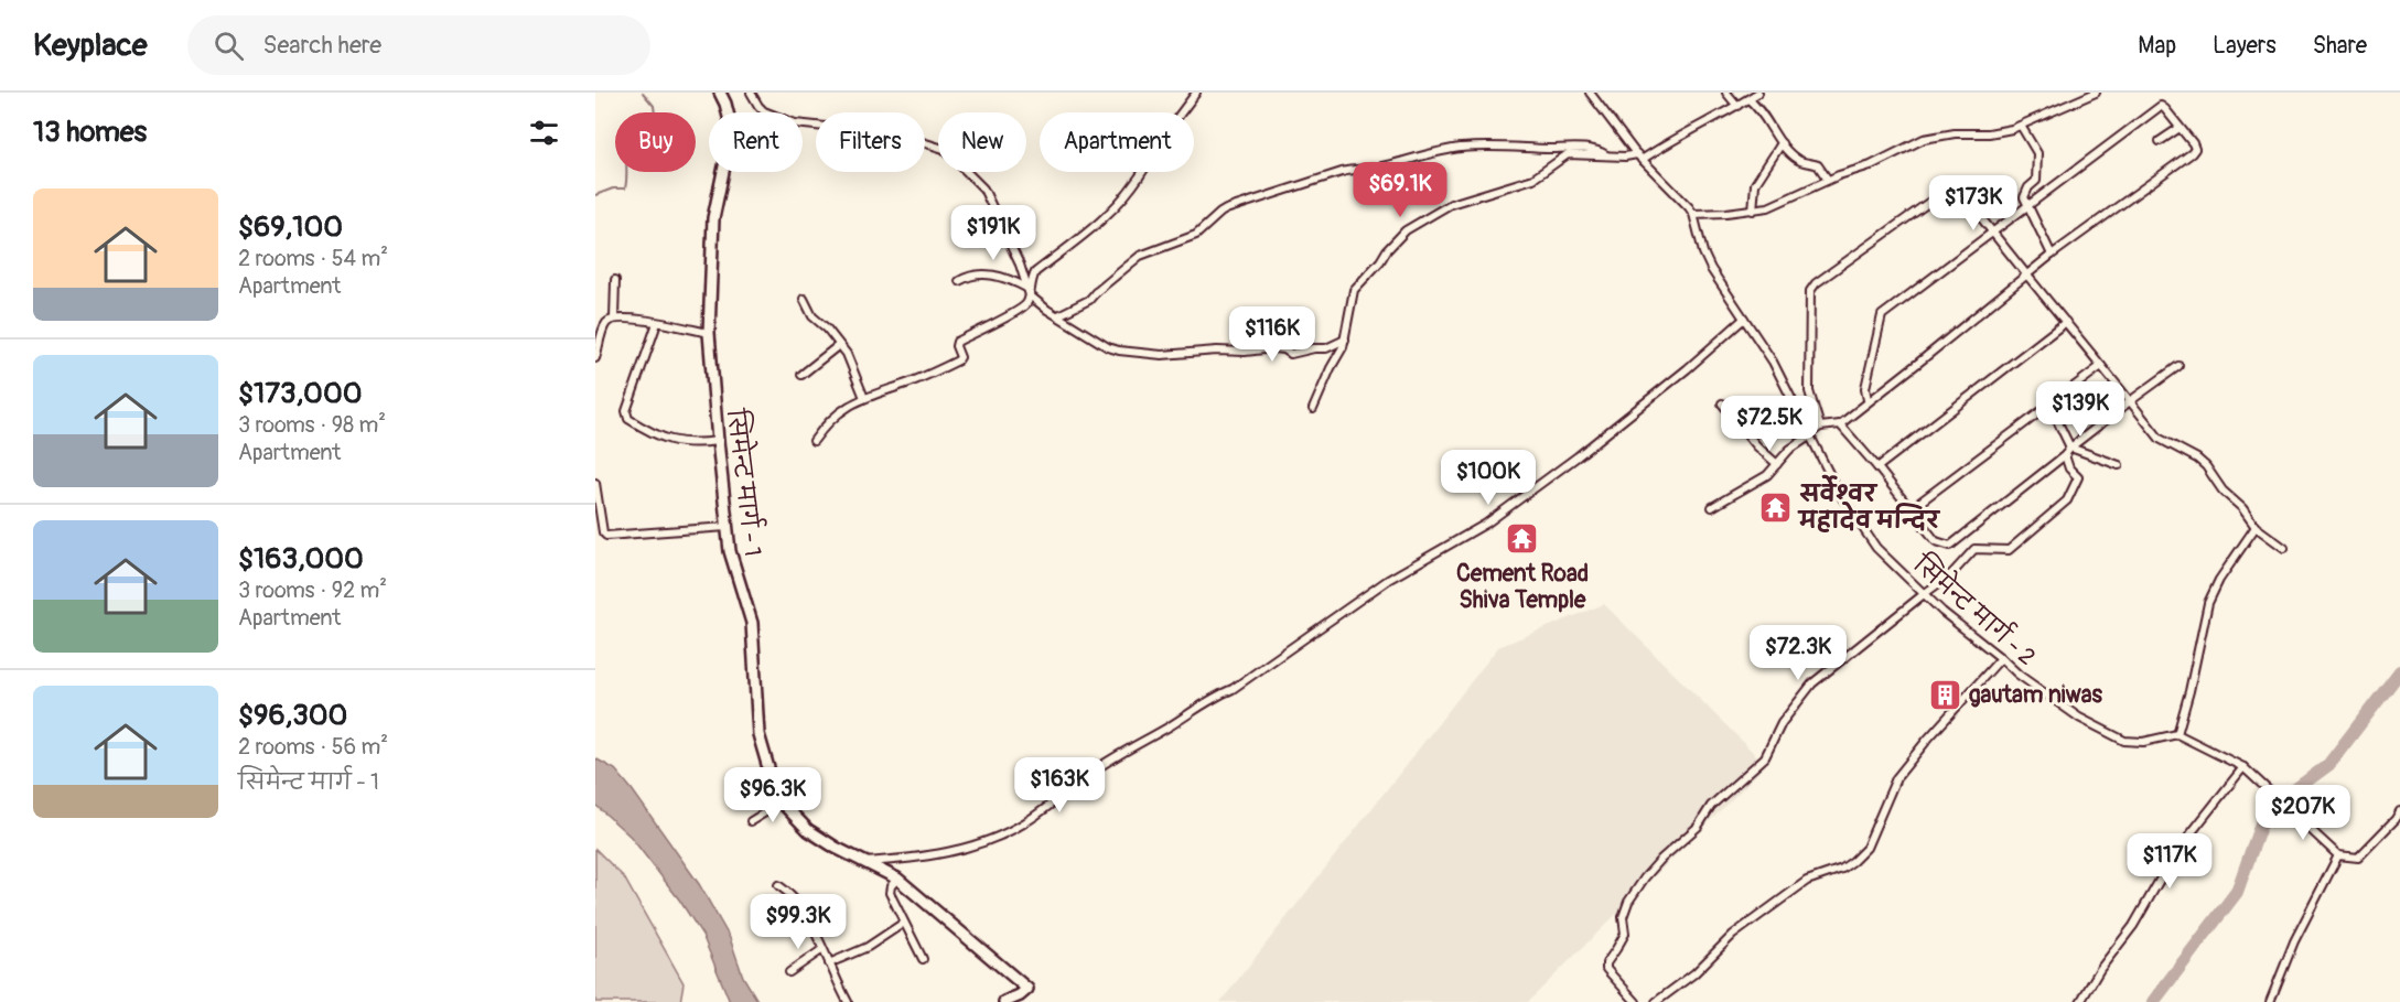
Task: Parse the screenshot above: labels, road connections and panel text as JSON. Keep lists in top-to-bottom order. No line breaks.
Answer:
{"streets":{"street":["सिमेन्ट मार्ग - 1","सिमेन्ट मार्ग - 2"]},"places":{"temple":["सर्वेश्वर महादेव मन्दिर","Cement Road Shiva Temple"],"building":["gautam niwas"]},"page":{"header":"Keyplace","search":"Search here","nav":["Map","Layers","Share"],"heading":"13 homes","chip":["Buy","Rent","Filters","New","Apartment"],"price":["$69.1K","$173K","$191K","$116K","$139K","$72.5K","$100K","$72.3K","$163K","$96.3K","$207K","$117K","$99.3K"],"list":[{"name":"$69,100","note":"2 rooms · 54 m² · Apartment"},{"name":"$173,000","note":"3 rooms · 98 m² · Apartment"},{"name":"$163,000","note":"3 rooms · 92 m² · Apartment"},{"name":"$96,300","note":"2 rooms · 56 m² · सिमेन्ट मार्ग - 1"}]}}
